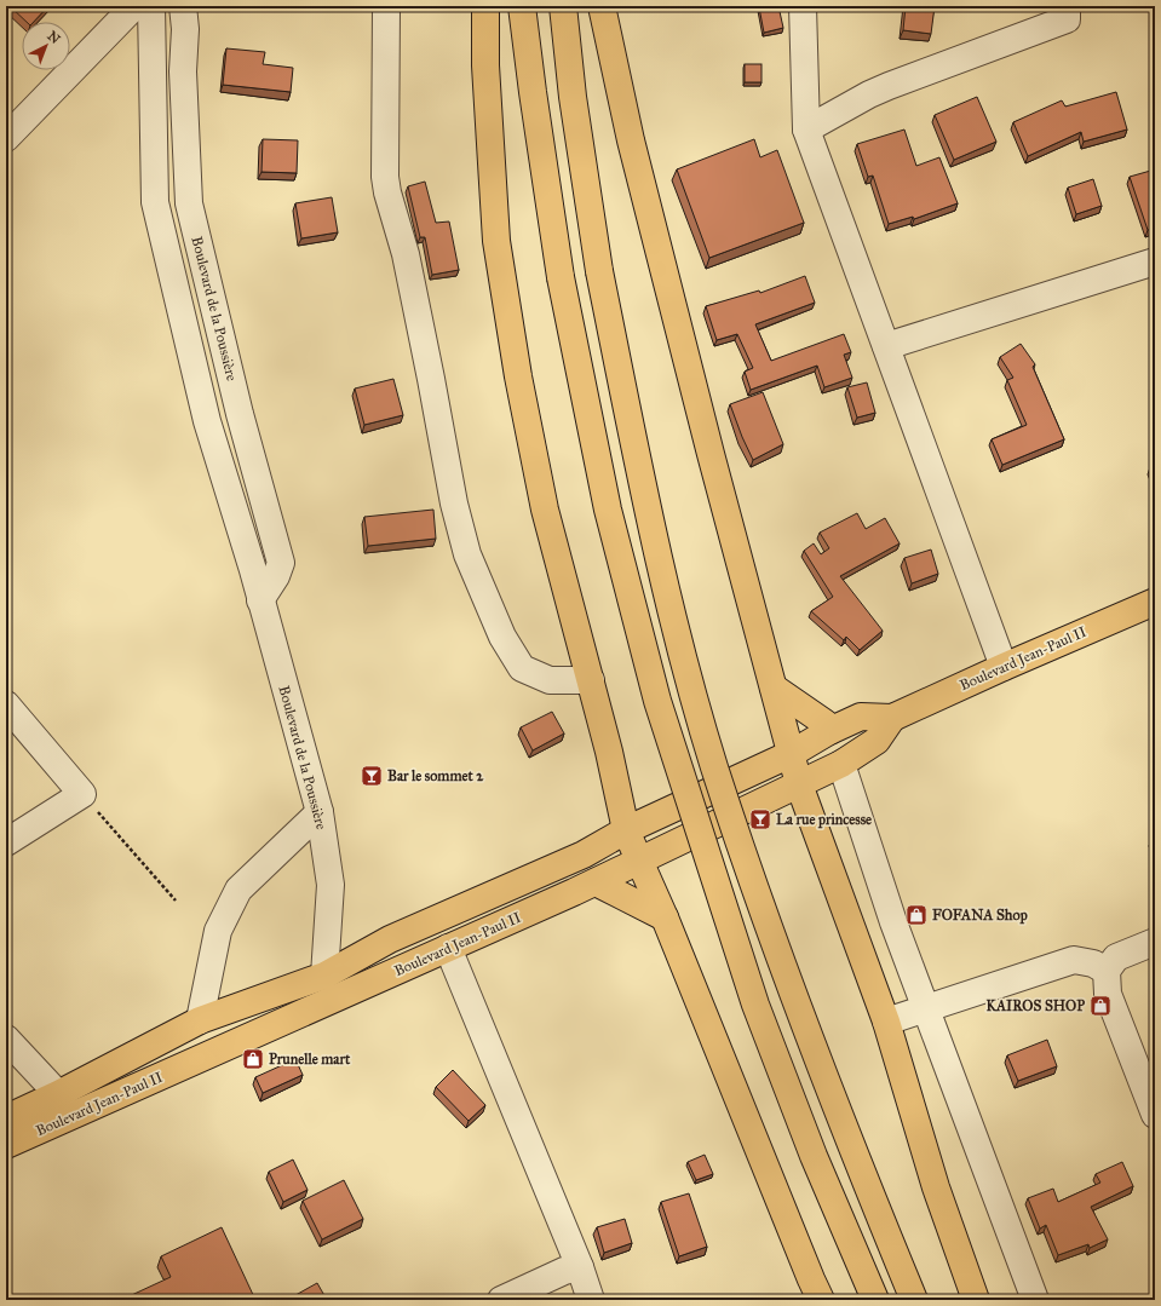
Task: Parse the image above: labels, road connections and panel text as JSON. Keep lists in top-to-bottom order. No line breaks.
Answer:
{"streets":{"main road":["Boulevard Jean-Paul II"],"street":["Boulevard de la Poussière"]},"crossings":[["Boulevard de la Poussière","Boulevard Jean-Paul II"]],"places":{"bar":["Bar le sommet 2","La rue princesse"],"shop":["FOFANA Shop","KAIROS SHOP","Prunelle mart"]},"north":"top right"}
